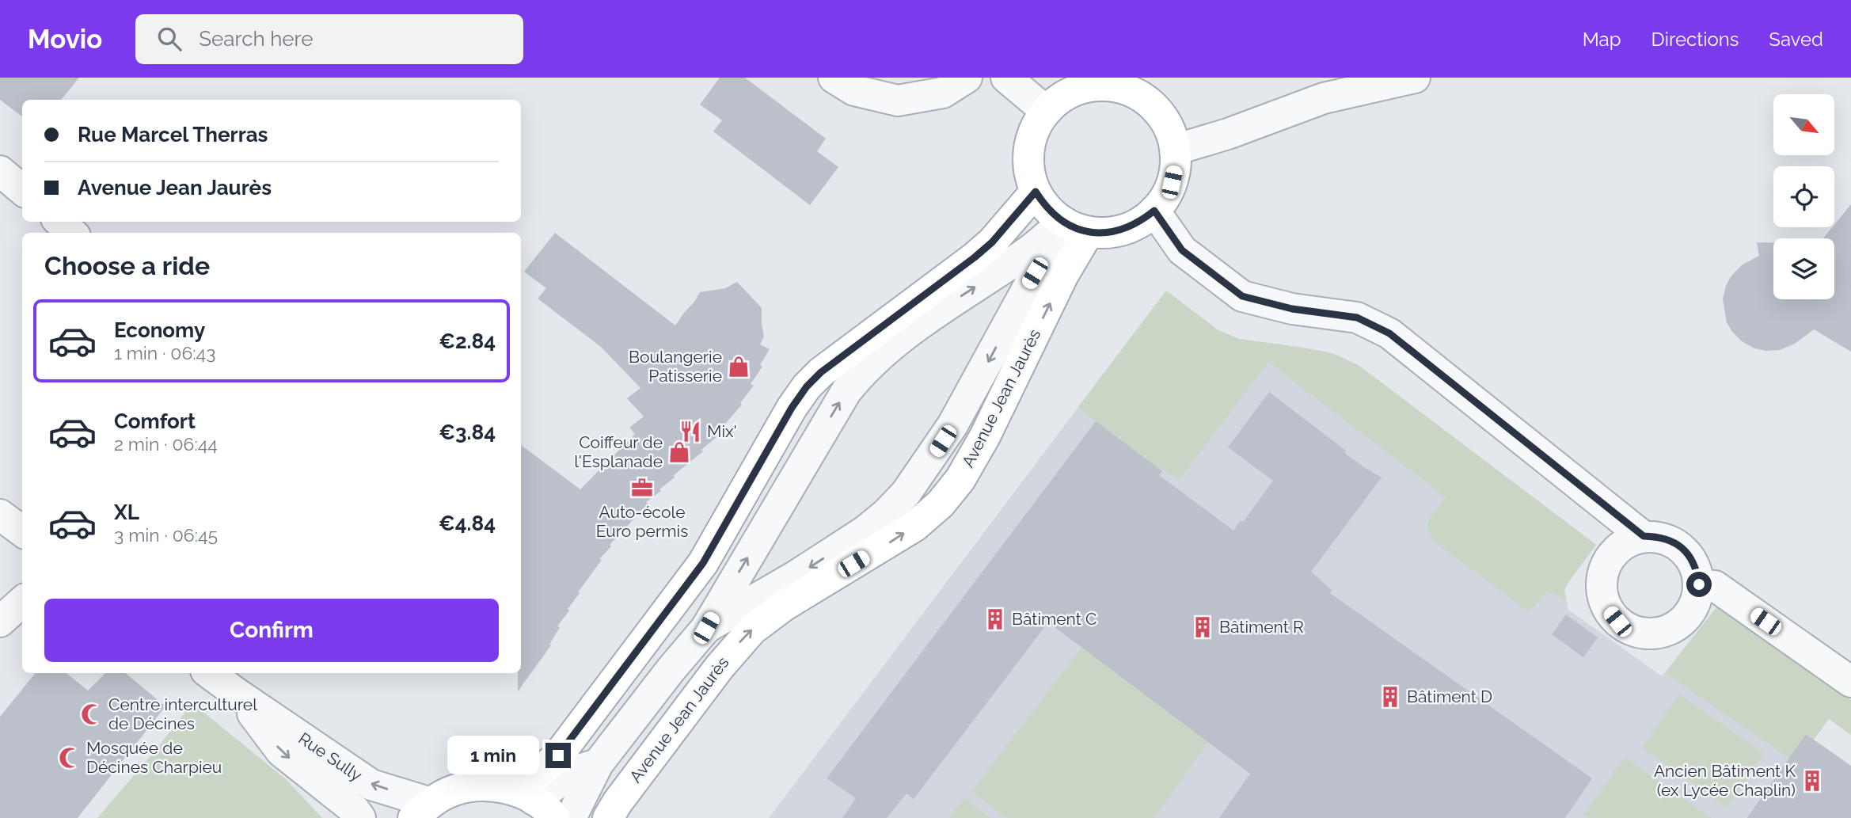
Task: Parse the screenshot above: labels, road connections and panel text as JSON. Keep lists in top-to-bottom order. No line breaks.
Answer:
{"streets":{"main road":["Avenue Jean Jaurès"],"street":["Rue Sully"]},"places":{"shop":["Boulangerie Patisserie","Coiffeur de l'Esplanade"],"restaurant":["Mix'"],"office":["Auto-école Euro permis"],"building":["Bâtiment C","Bâtiment R","Bâtiment D","Ancien Bâtiment K (ex Lycée Chaplin)"],"mosque":["Centre interculturel de Décines","Mosquée de Décines Charpieu"]},"north":"bottom right","page":{"header":"Movio","search":"Search here","nav":["Map","Directions","Saved"],"banner":["Rue Marcel Therras","Avenue Jean Jaurès"],"heading":"Choose a ride","list":[{"name":"Economy","note":"1 min · 06:43","value":"€2.84"},{"name":"Comfort","note":"2 min · 06:44","value":"€3.84"},{"name":"XL","note":"3 min · 06:45","value":"€4.84"}],"buttons":"Confirm","bubble":"1 min"}}
